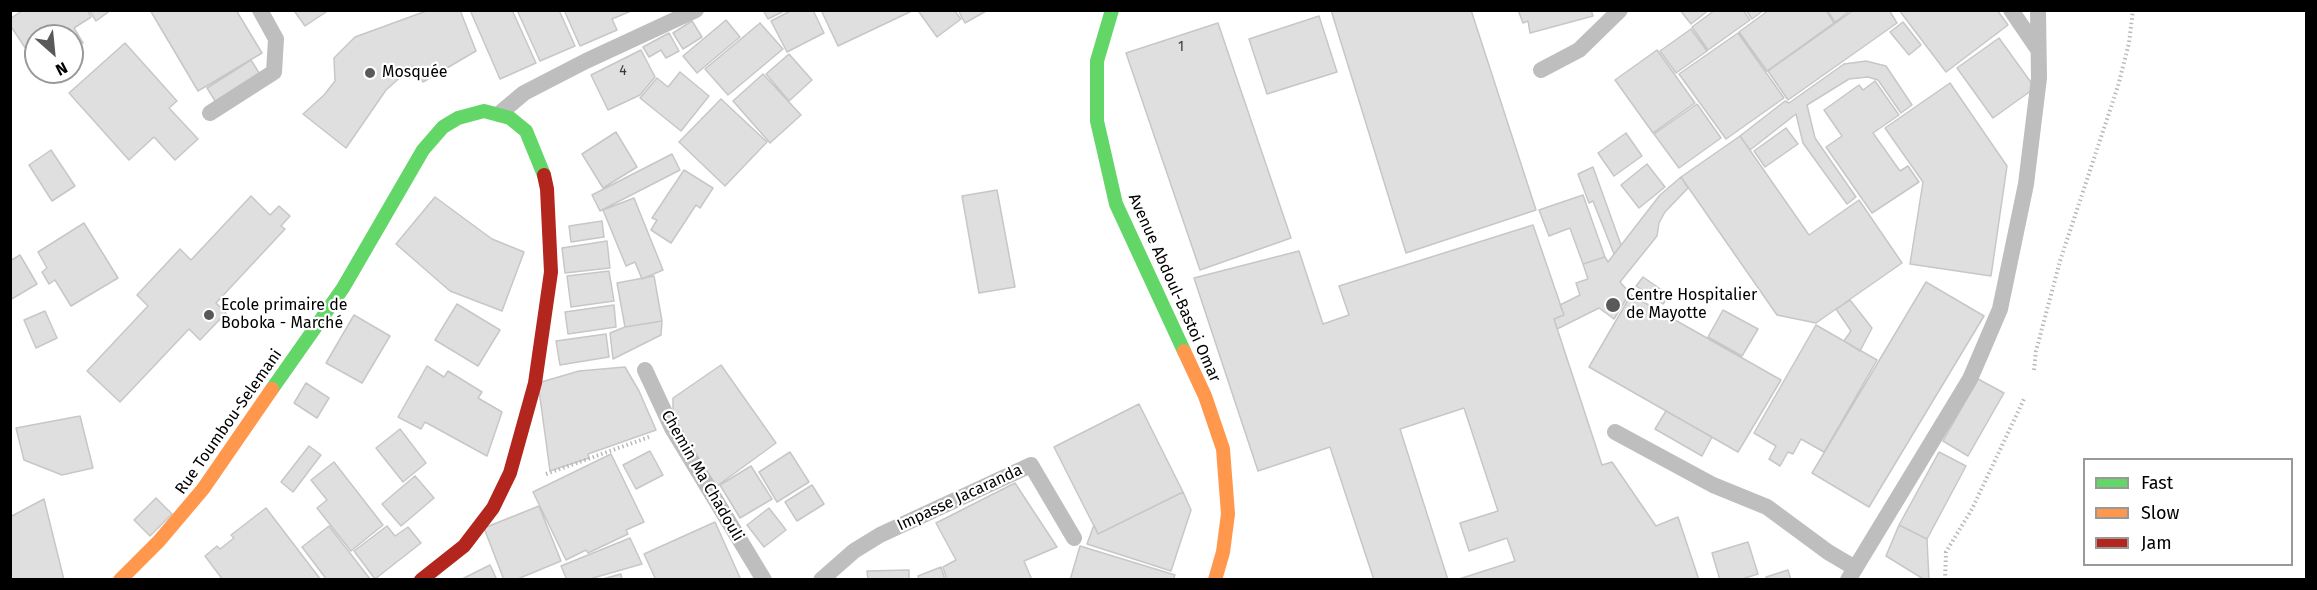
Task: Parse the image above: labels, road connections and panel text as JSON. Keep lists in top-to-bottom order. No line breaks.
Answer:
{"streets":{"street":["Avenue Abdoul-Bastoi Omar","Rue Toumbou-Selemani"],"lane":["Chemin Ma Chadouli","Impasse Jacaranda"]},"places":["Mosquée","Centre Hospitalier de Mayotte","Ecole primaire de Boboka - Marché"],"house_numbers":["1","4"],"legend":["Fast","Slow","Jam"],"north":"bottom right"}
